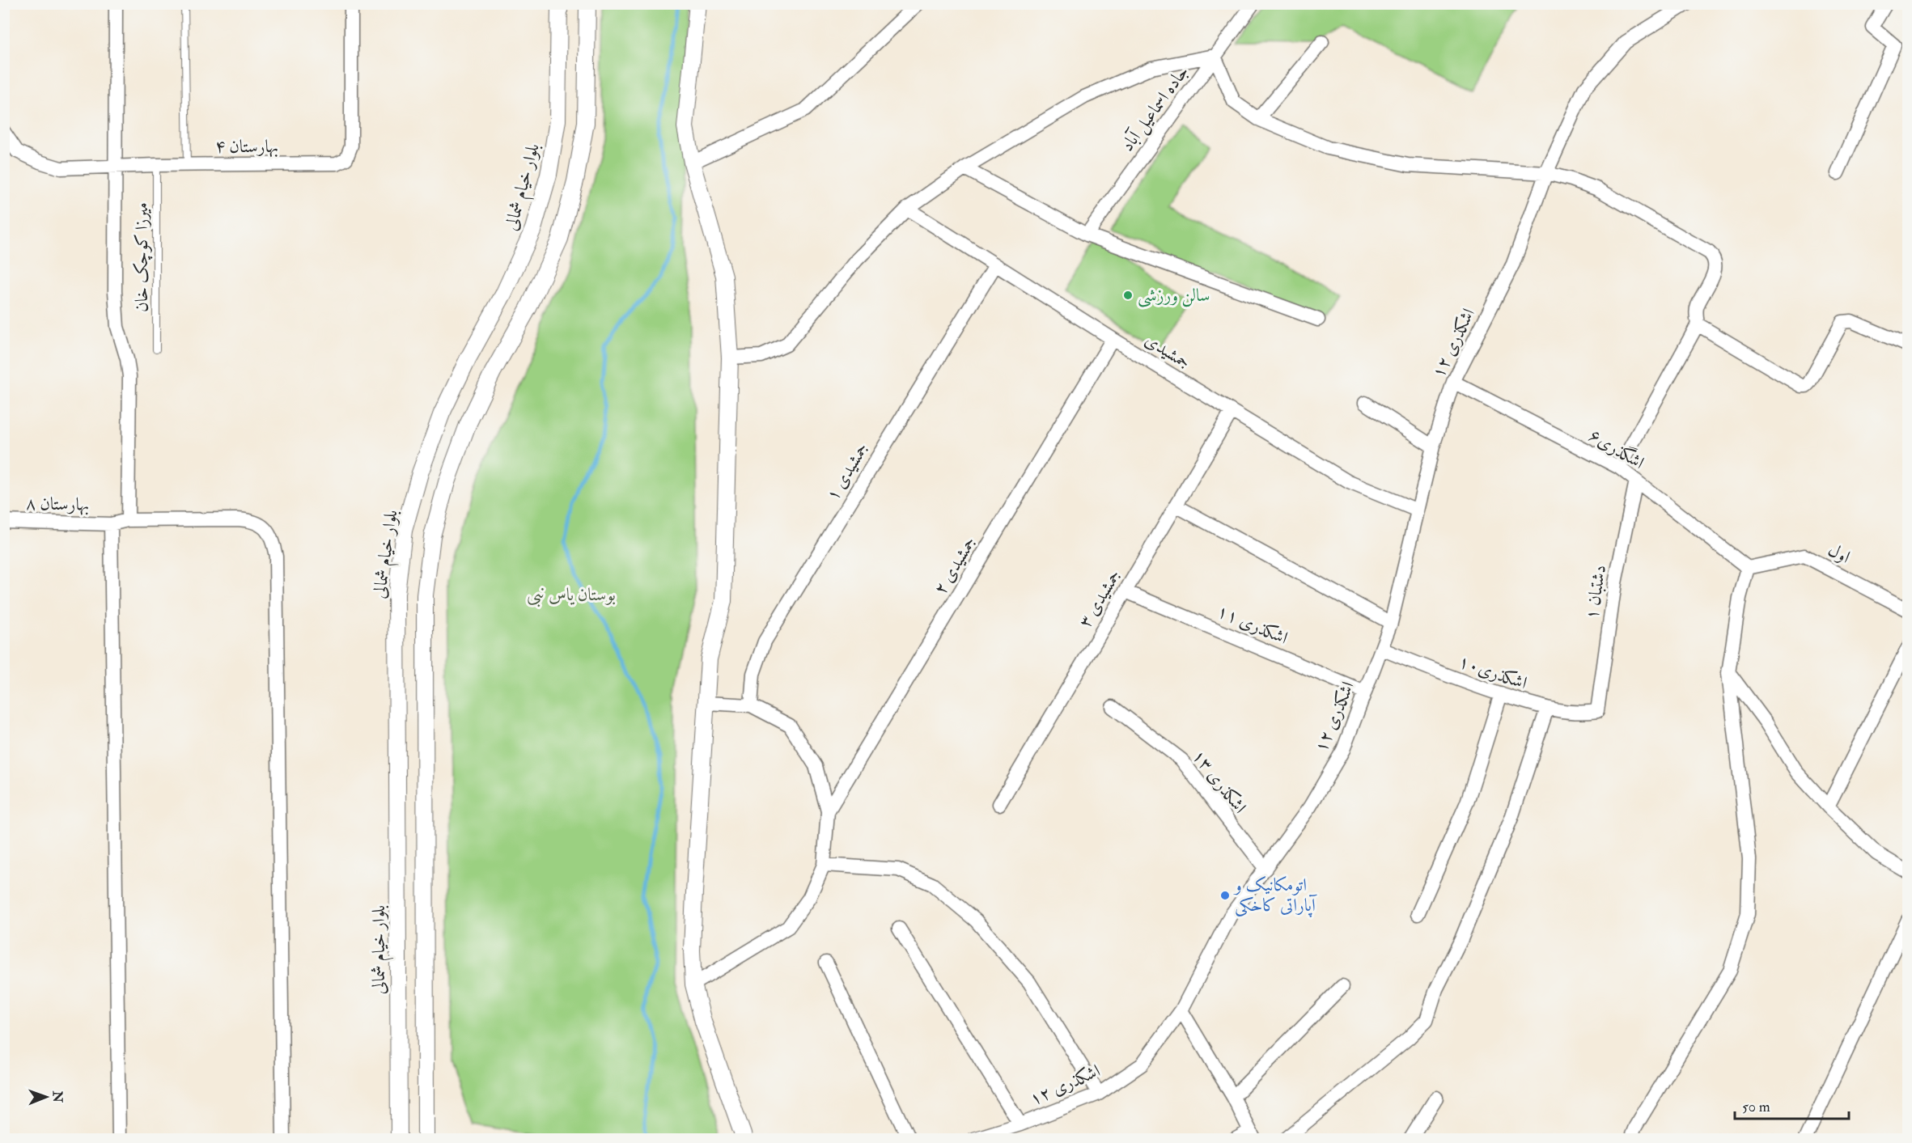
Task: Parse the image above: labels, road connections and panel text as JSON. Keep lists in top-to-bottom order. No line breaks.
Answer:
{"streets":{"street":["جاده اسماعیل آباد","بهارستان ۴","بلوار خیام شمالی","اشکذری ۱۲","جمشیدی","اشگذری۶","جمشیدی ۱","بهارستان ۸","اول","جمشیدی ۲","دشتبان ۱","جمشیدی ۳","اشکذری ۱۱","اشکذری۱۰","اشکذری ۱۳"],"lane":["میرزا کوچک خان"]},"crossings":[["بهارستان ۴","میرزا کوچک خان"],["اشکذری ۱۲","جمشیدی"],["اشکذری ۱۲","اشگذری۶"],["اشکذری ۱۲","اشکذری ۱۱"],["اشکذری ۱۲","اشکذری۱۰"],["اشکذری ۱۲","اشکذری ۱۳"],["جمشیدی","جمشیدی ۱"],["جمشیدی","جمشیدی ۲"],["جمشیدی","جمشیدی ۳"],["اشگذری۶","اول"],["اشگذری۶","دشتبان ۱"],["دشتبان ۱","اشکذری۱۰"],["جمشیدی ۳","اشکذری ۱۱"]],"parks":["بوستان یاس نبی"],"places":["سالن ورزشی","اتومکانیک و آپاراتی کاخکی"],"scale_bar":"50 m","north":"right"}
